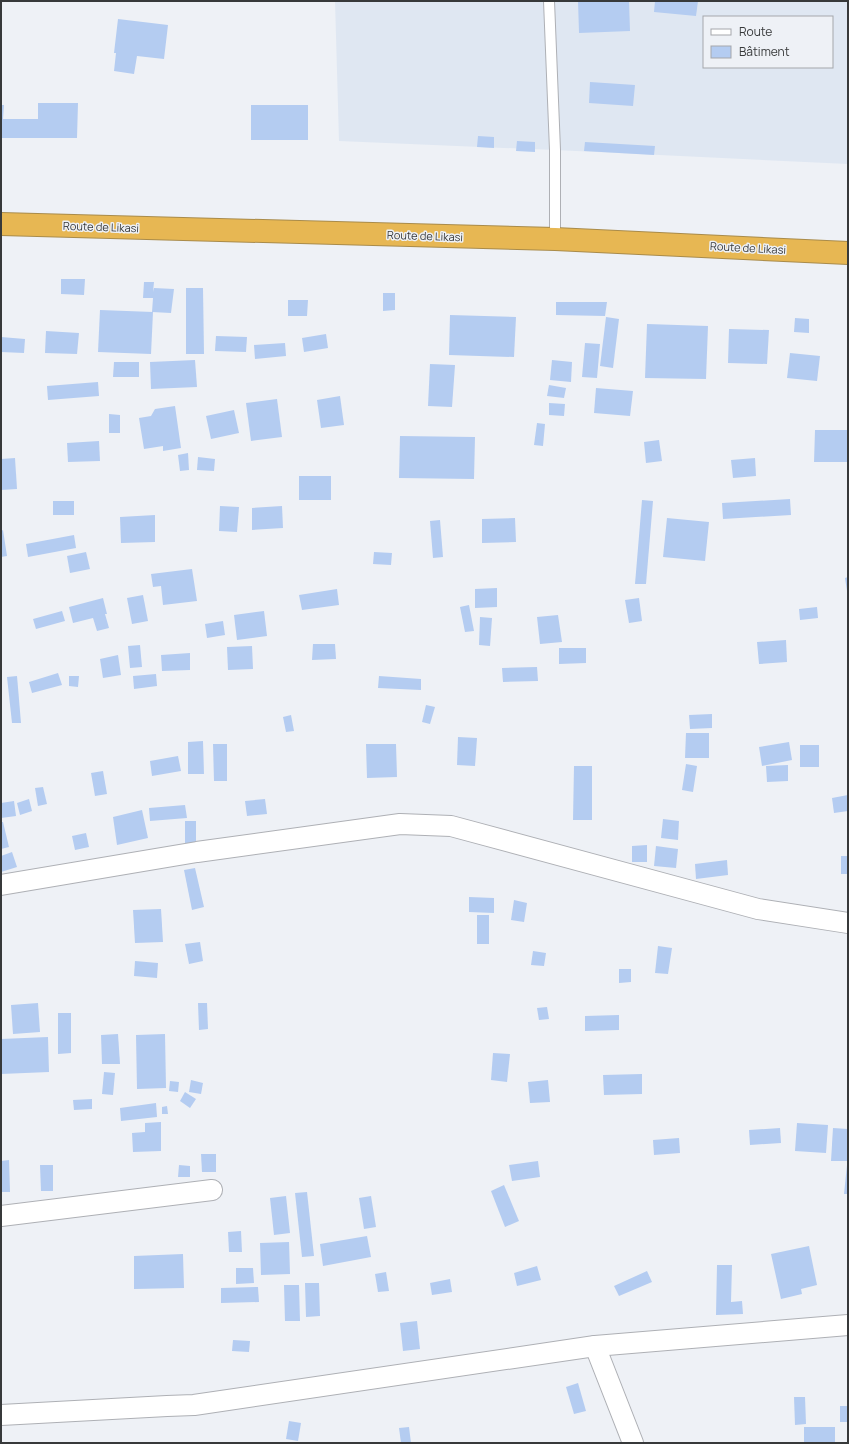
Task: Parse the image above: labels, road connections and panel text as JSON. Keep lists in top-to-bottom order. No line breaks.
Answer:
{"streets":{"highway":["Route de Likasi"]},"legend":["Route","Bâtiment"]}
